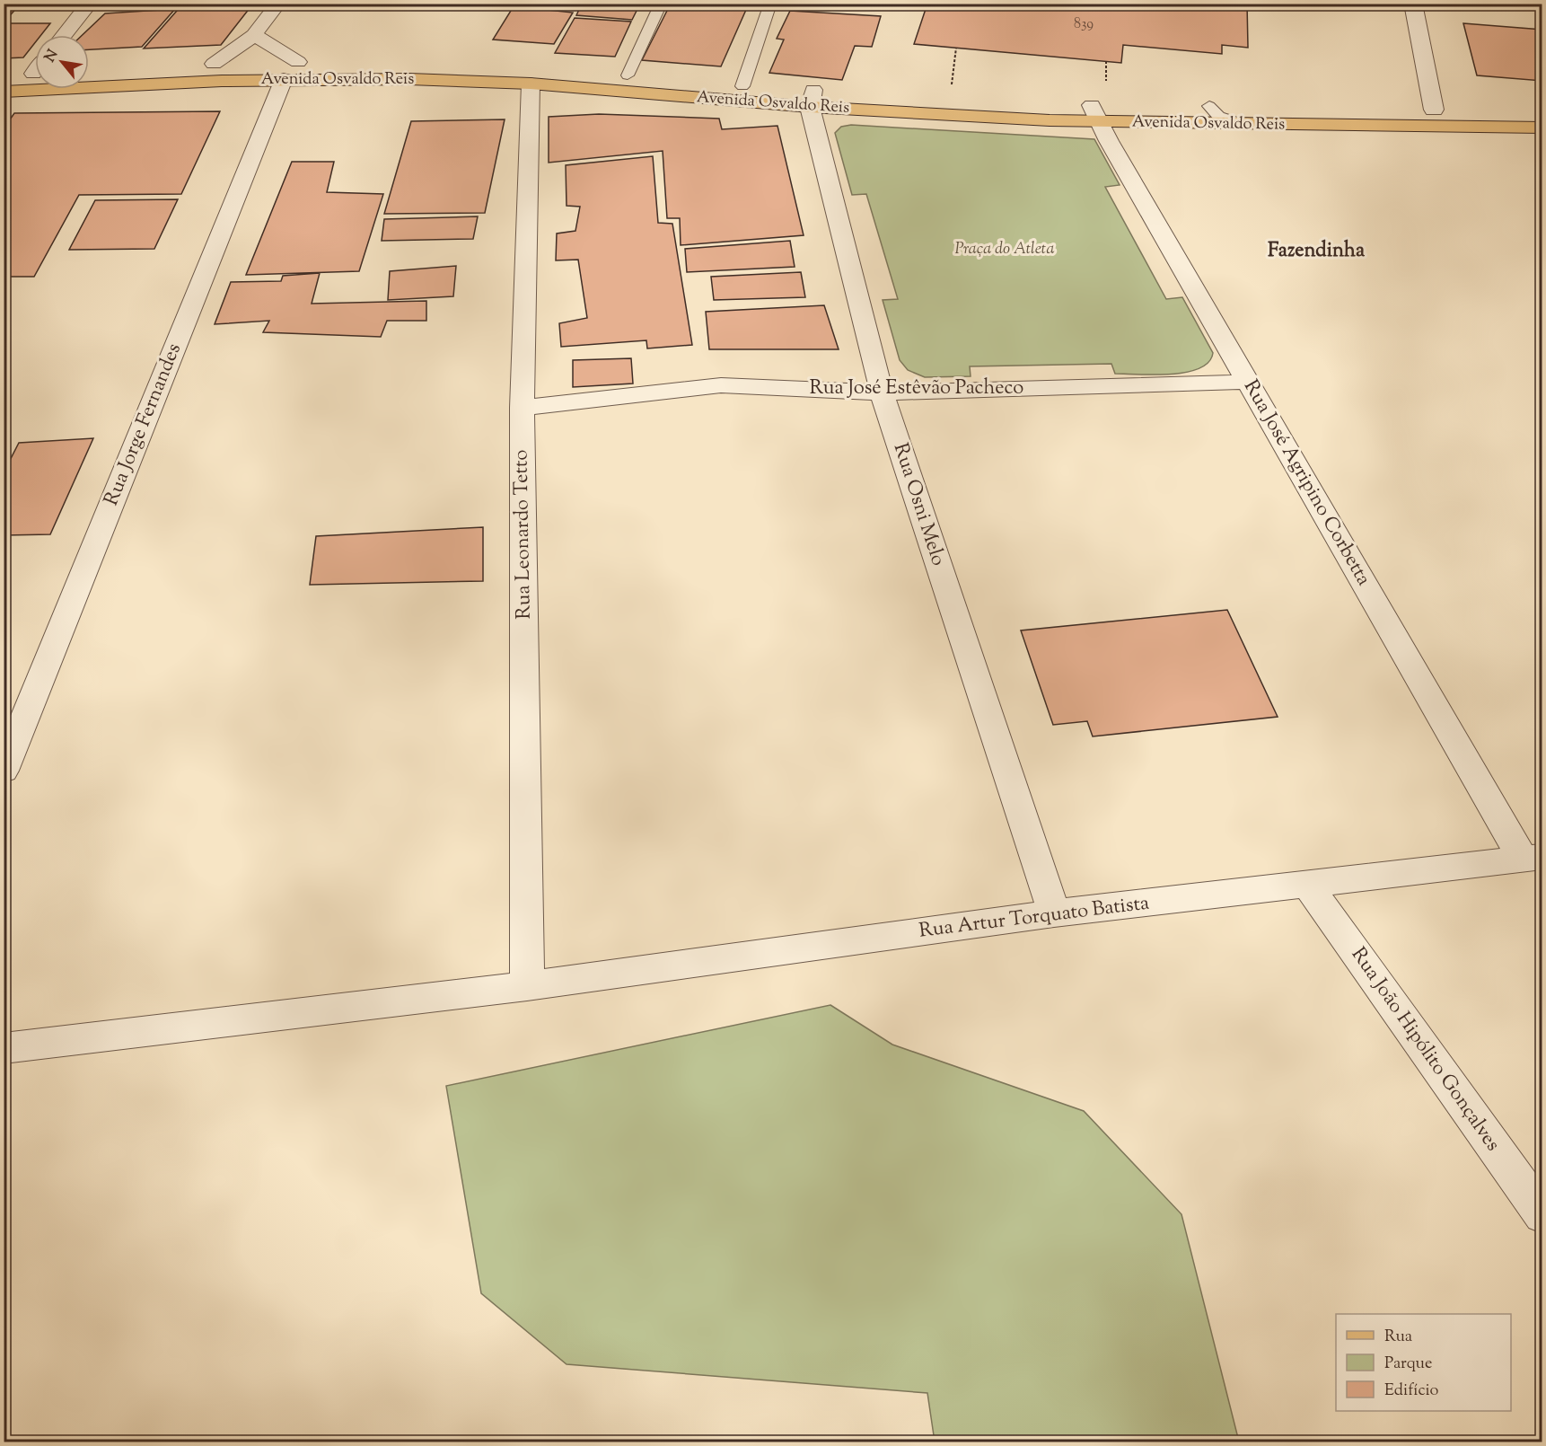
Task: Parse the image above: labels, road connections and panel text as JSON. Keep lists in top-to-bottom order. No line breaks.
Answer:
{"streets":{"main road":["Avenida Osvaldo Reis"],"street":["Rua José Estêvão Pacheco","Rua Jorge Fernandes","Rua José Agripino Corbetta","Rua Osni Melo","Rua Leonardo Tetto","Rua Artur Torquato Batista","Rua João Hipólito Gonçalves"]},"crossings":[["Avenida Osvaldo Reis","Rua Jorge Fernandes"],["Avenida Osvaldo Reis","Rua José Agripino Corbetta"],["Avenida Osvaldo Reis","Rua Osni Melo"],["Avenida Osvaldo Reis","Rua Leonardo Tetto"],["Rua José Estêvão Pacheco","Rua José Agripino Corbetta"],["Rua José Estêvão Pacheco","Rua Osni Melo"],["Rua José Estêvão Pacheco","Rua Leonardo Tetto"],["Rua José Agripino Corbetta","Rua Artur Torquato Batista"],["Rua Osni Melo","Rua Artur Torquato Batista"],["Rua Leonardo Tetto","Rua Artur Torquato Batista"],["Rua Artur Torquato Batista","Rua João Hipólito Gonçalves"]],"districts":["Fazendinha"],"parks":["Praça do Atleta"],"house_numbers":["839"],"legend":["Rua","Parque","Edifício"],"north":"top left"}
